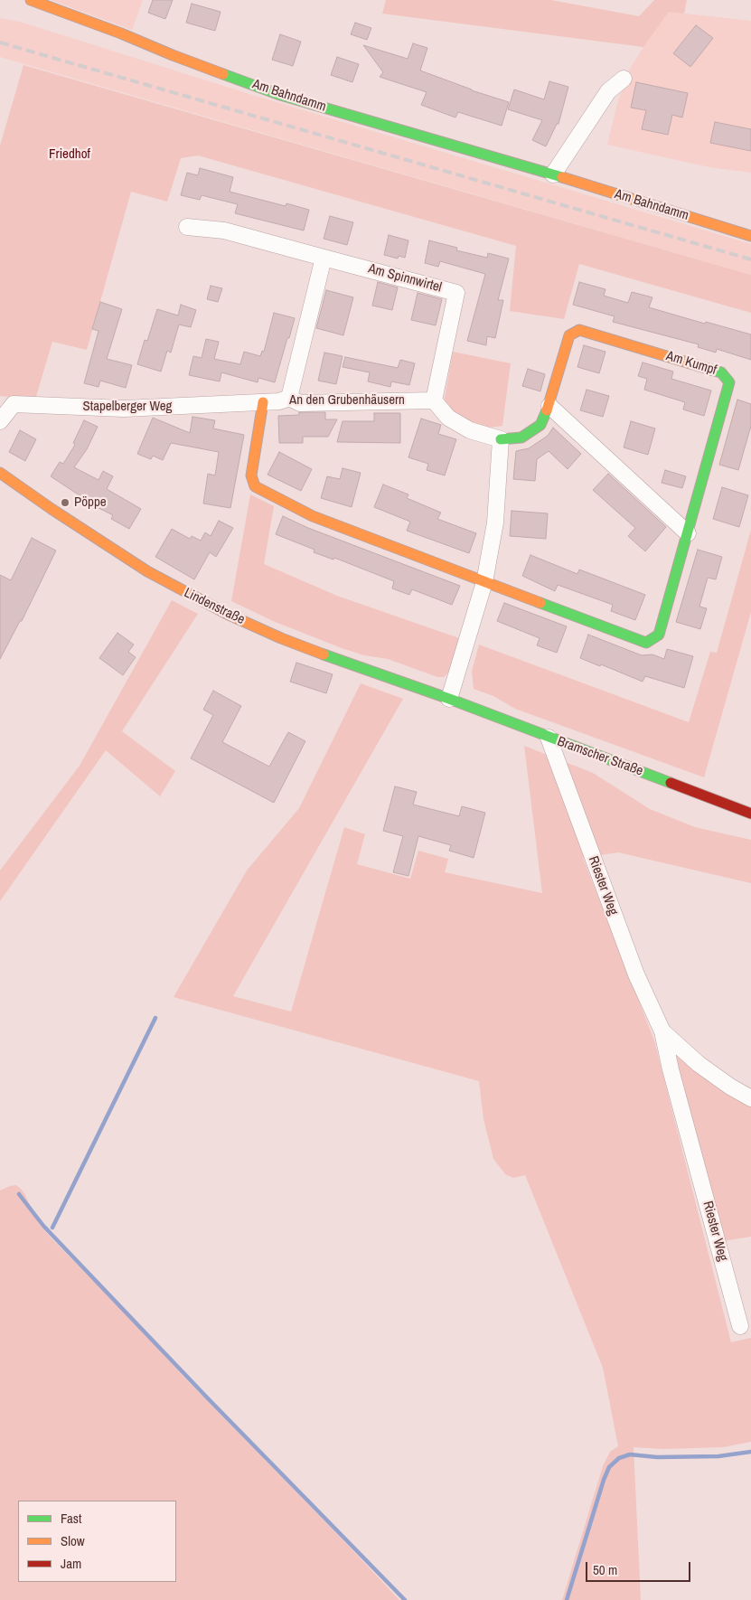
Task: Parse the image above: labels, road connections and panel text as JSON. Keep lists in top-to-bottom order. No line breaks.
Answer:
{"streets":{"street":["Am Bahndamm","Am Spinnwirtel","Am Kumpf","An den Grubenhäusern","Stapelberger Weg","Lindenstraße","Bramscher Straße","Riester Weg"]},"crossings":[["Am Spinnwirtel","An den Grubenhäusern"],["An den Grubenhäusern","Stapelberger Weg"],["Lindenstraße","Bramscher Straße"],["Bramscher Straße","Riester Weg"]],"parks":["Friedhof"],"places":["Pöppe"],"legend":["Fast","Slow","Jam"],"scale_bar":"50 m"}
